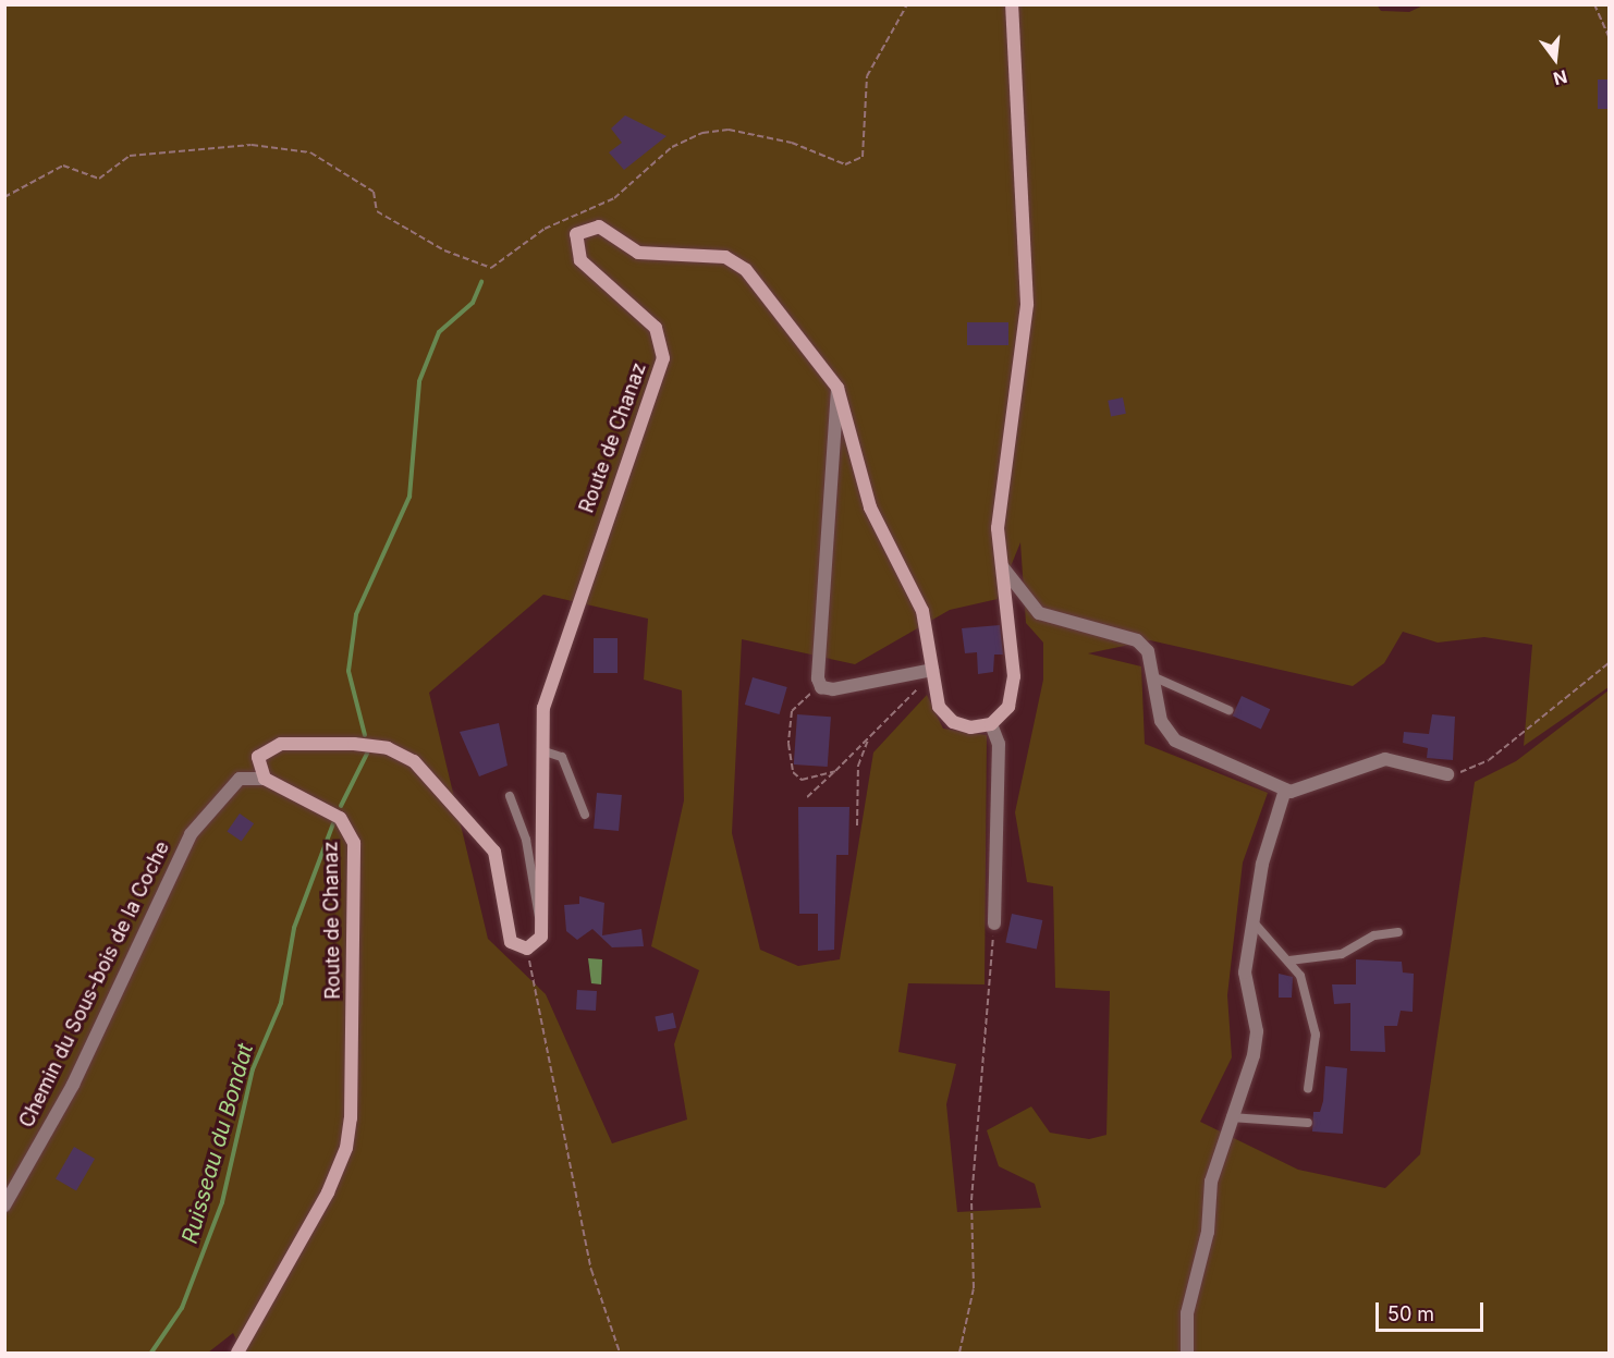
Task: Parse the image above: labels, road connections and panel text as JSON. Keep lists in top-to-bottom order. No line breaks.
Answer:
{"streets":{"street":["Route de Chanaz","Chemin du Sous-bois de la Coche"]},"crossings":[["Route de Chanaz","Chemin du Sous-bois de la Coche"]],"water":["Ruisseau du Bondat"],"scale_bar":"50 m","north":"bottom"}
